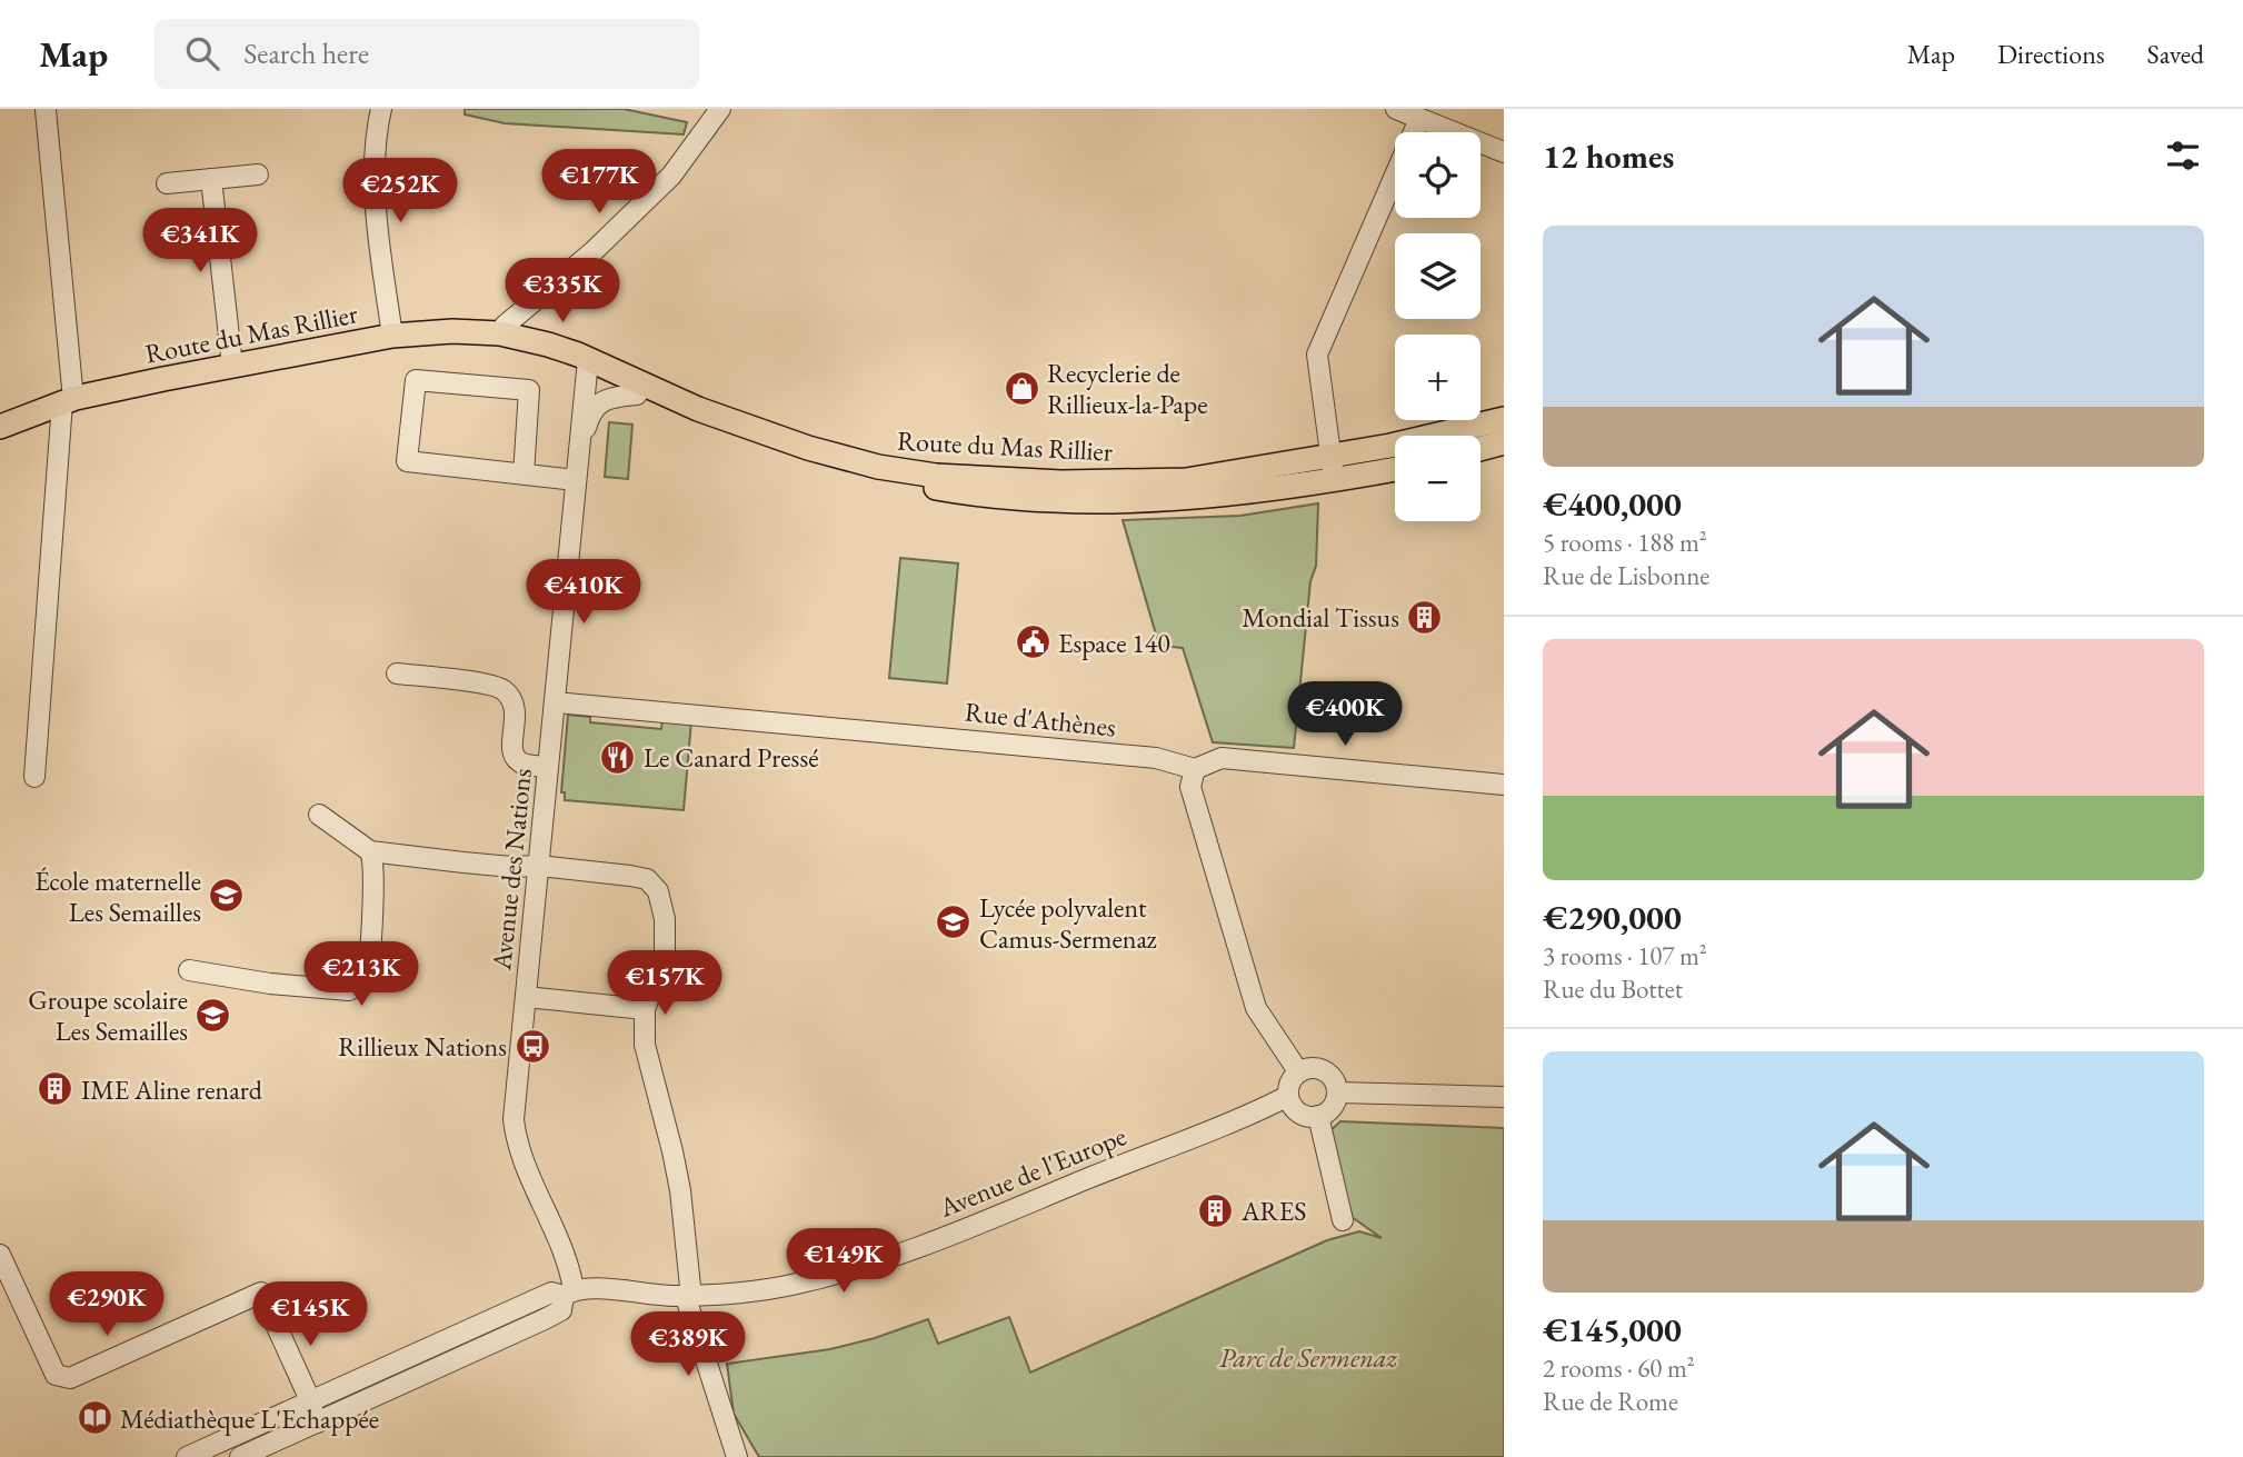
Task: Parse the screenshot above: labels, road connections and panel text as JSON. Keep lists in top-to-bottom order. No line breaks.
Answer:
{"streets":{"main road":["Route du Mas Rillier"],"street":["Rue d'Athènes","Avenue des Nations","Avenue de l'Europe"]},"crossings":[["Route du Mas Rillier","Avenue des Nations"],["Rue d'Athènes","Avenue des Nations"],["Avenue des Nations","Avenue de l'Europe"]],"parks":["Parc de Sermenaz"],"places":{"shop":["Recyclerie de Rillieux-la-Pape"],"building":["Mondial Tissus","IME Aline renard","ARES"],"public building":["Espace 140"],"restaurant":["Le Canard Pressé"],"school or university":["École maternelle Les Semailles","Lycée polyvalent Camus-Sermenaz","Groupe scolaire Les Semailles"],"bus stop":["Rillieux Nations"],"library":["Médiathèque L'Echappée"]},"page":{"header":"Map","search":"Search here","nav":["Map","Directions","Saved"],"heading":"12 homes","map_buttons":["+","−"],"price":["€177K","€252K","€341K","€335K","€410K","€400K","€213K","€157K","€149K","€290K","€145K","€389K"],"list":[{"name":"€400,000","note":"5 rooms · 188 m² · Rue de Lisbonne"},{"name":"€290,000","note":"3 rooms · 107 m² · Rue du Bottet"},{"name":"€145,000","note":"2 rooms · 60 m² · Rue de Rome"}]}}
